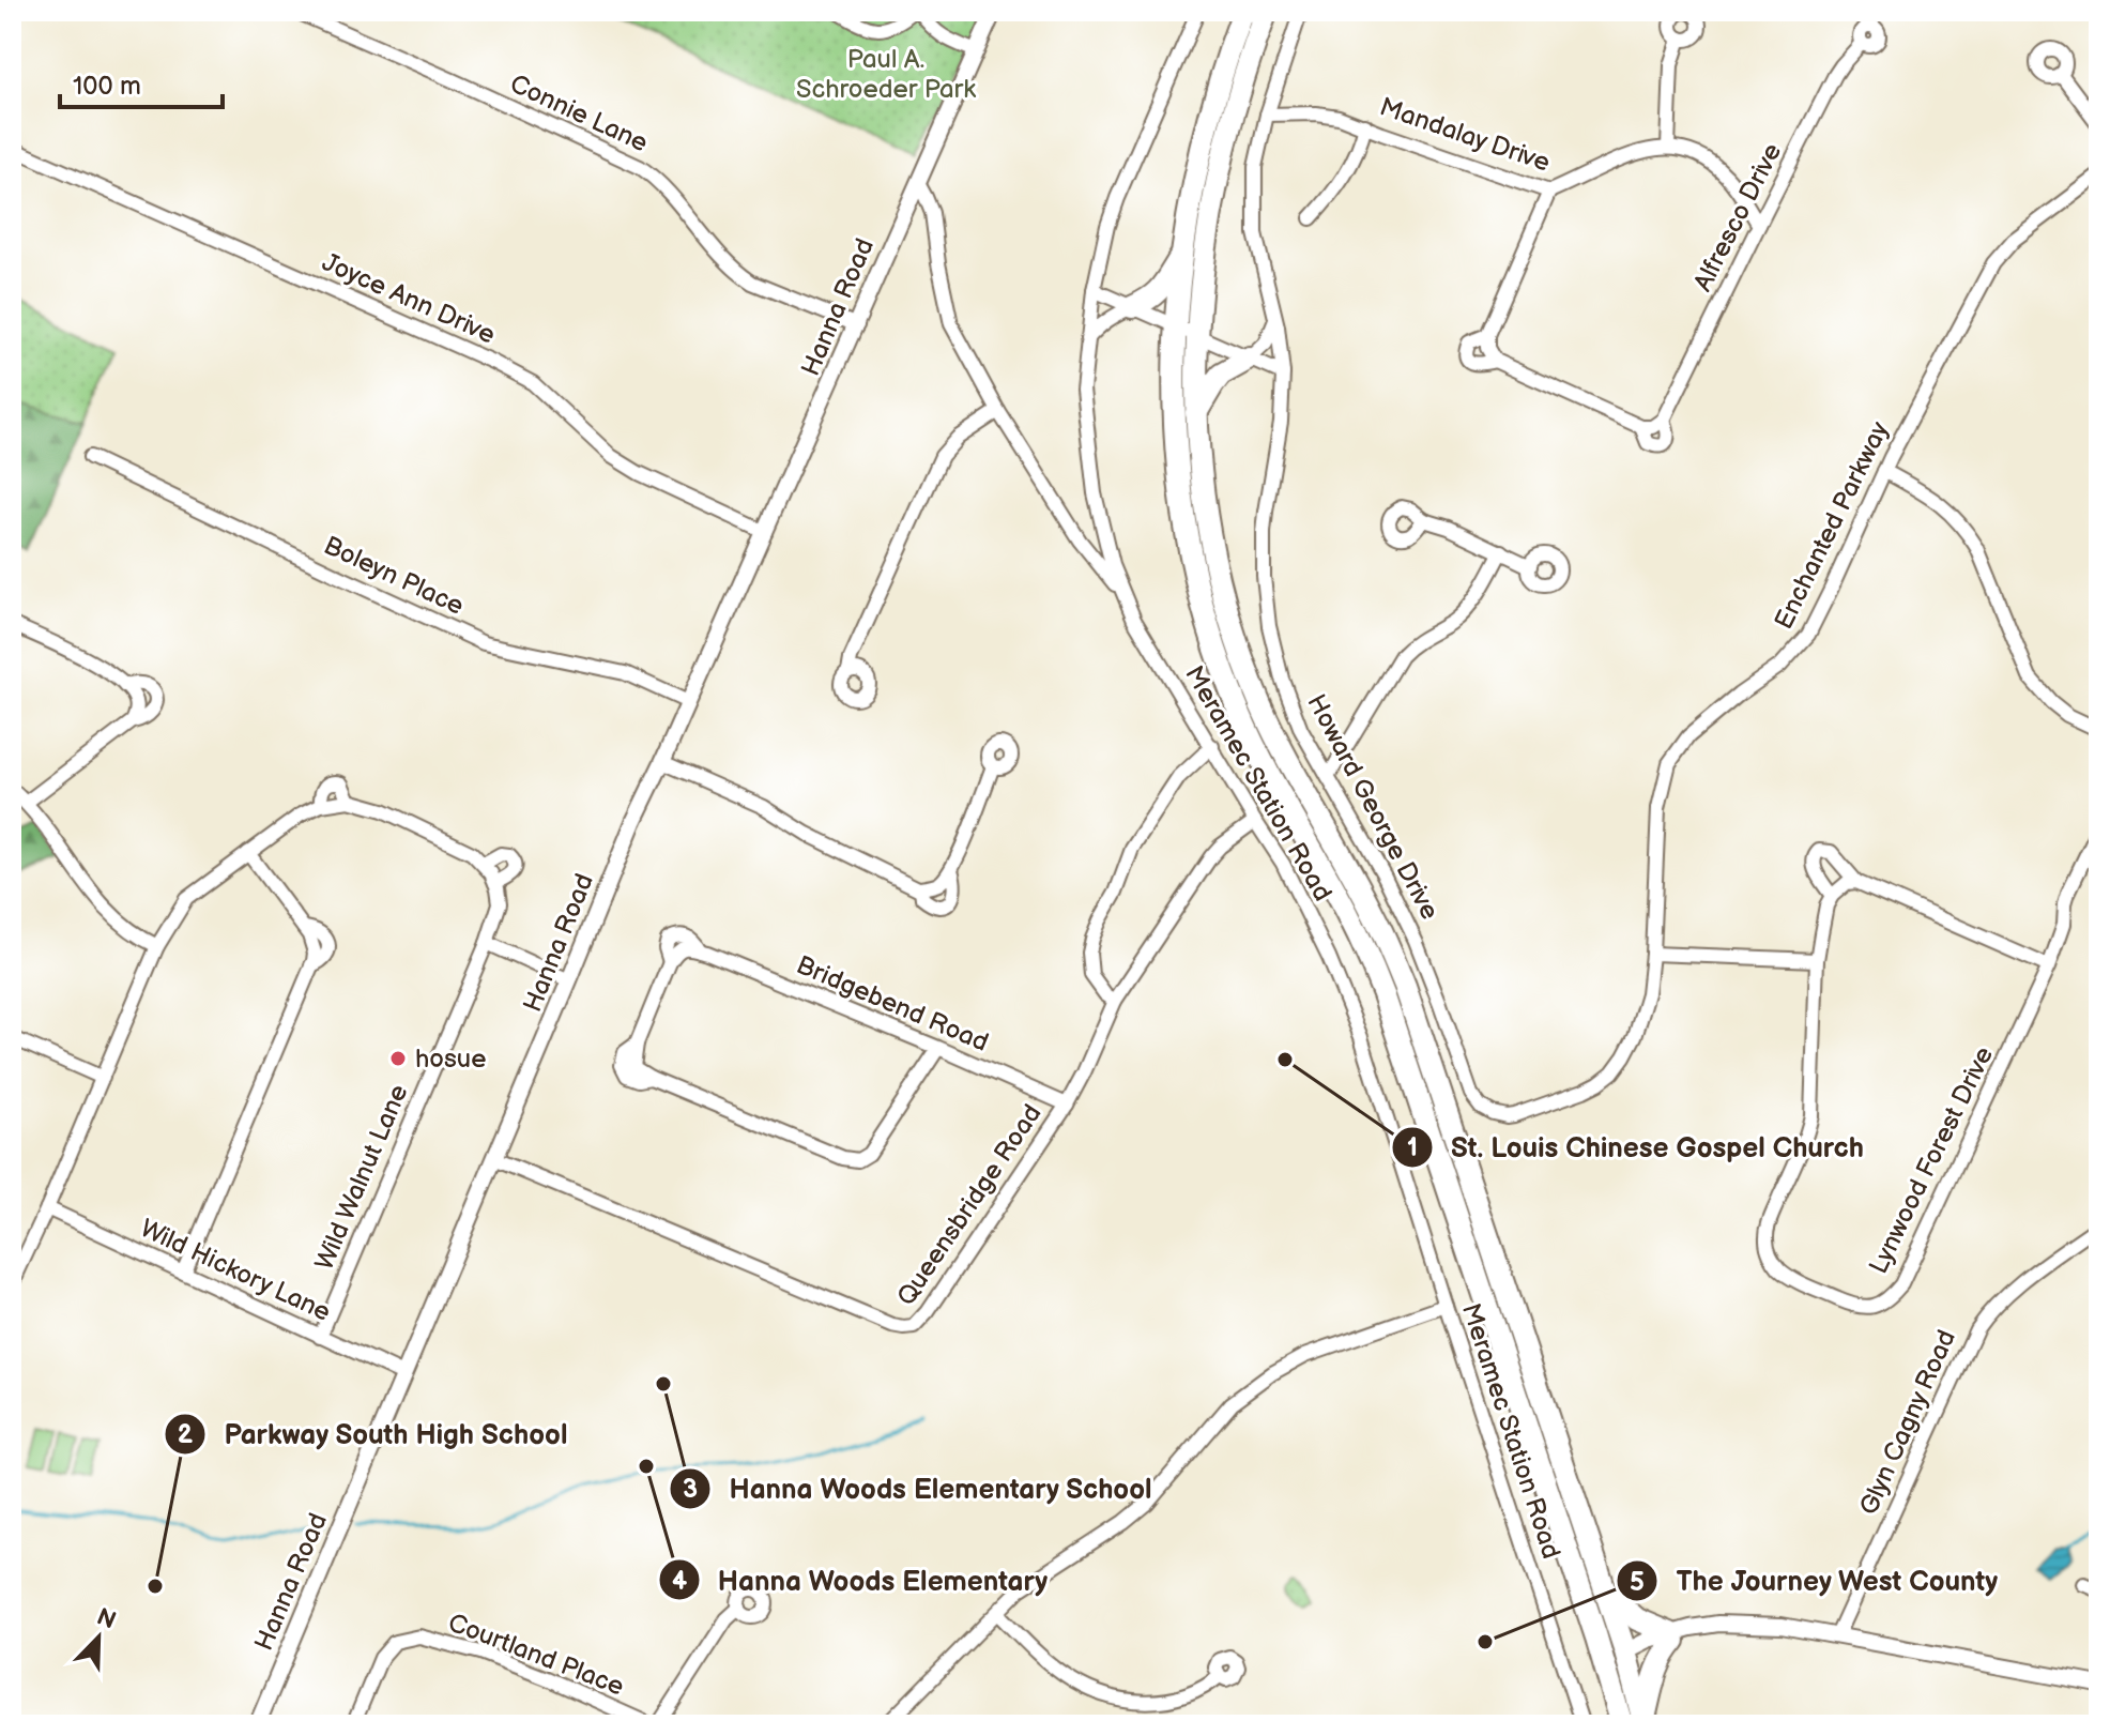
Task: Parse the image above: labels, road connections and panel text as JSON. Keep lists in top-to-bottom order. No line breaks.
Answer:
{"streets":{"street":["Connie Lane","Mandalay Drive","Alfresco Drive","Joyce Ann Drive","Hanna Road","Enchanted Parkway","Boleyn Place","Meramec Station Road","Howard George Drive","Bridgebend Road","Lynwood Forest Drive","Wild Walnut Lane","Queensbridge Road","Wild Hickory Lane","Glyn Cagny Road","Courtland Place"]},"crossings":[["Connie Lane","Hanna Road"],["Mandalay Drive","Alfresco Drive"],["Mandalay Drive","Howard George Drive"],["Joyce Ann Drive","Hanna Road"],["Hanna Road","Boleyn Place"],["Hanna Road","Queensbridge Road"],["Hanna Road","Wild Hickory Lane"],["Enchanted Parkway","Howard George Drive"],["Meramec Station Road","Queensbridge Road"],["Bridgebend Road","Queensbridge Road"],["Wild Walnut Lane","Wild Hickory Lane"]],"parks":["Paul A. Schroeder Park"],"places":["hosue","St. Louis Chinese Gospel Church","Hanna Woods Elementary School","Hanna Woods Elementary","Parkway South High School","The Journey West County"],"scale_bar":"100 m","north":"top right"}
